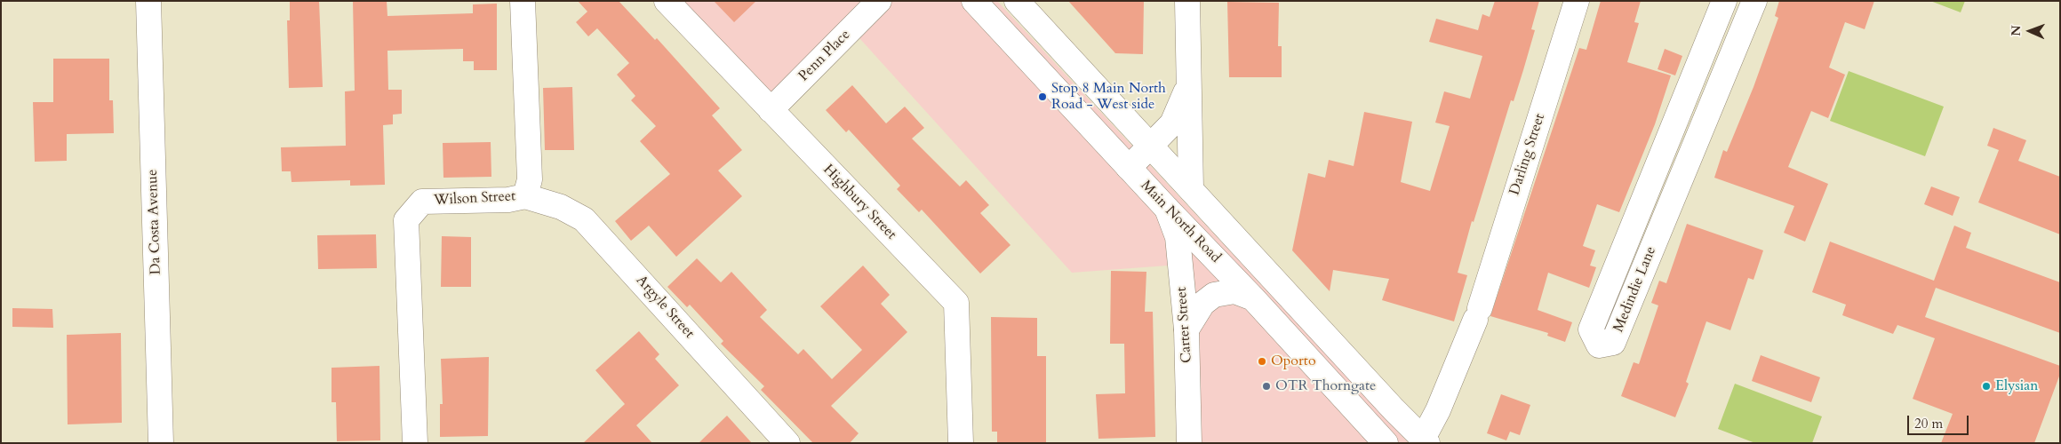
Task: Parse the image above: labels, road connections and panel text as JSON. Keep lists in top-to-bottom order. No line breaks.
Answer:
{"streets":{"main road":["Penn Place","Darling Street","Wilson Street","Highbury Street","Da Costa Avenue","Main North Road","Medindie Lane","Argyle Street","Carter Street"]},"crossings":[["Penn Place","Highbury Street"],["Darling Street","Main North Road"],["Wilson Street","Argyle Street"],["Main North Road","Carter Street"]],"places":["Stop 8 Main North Road - West side","Oporto","OTR Thorngate","Elysian"],"scale_bar":"20 m","north":"left"}
